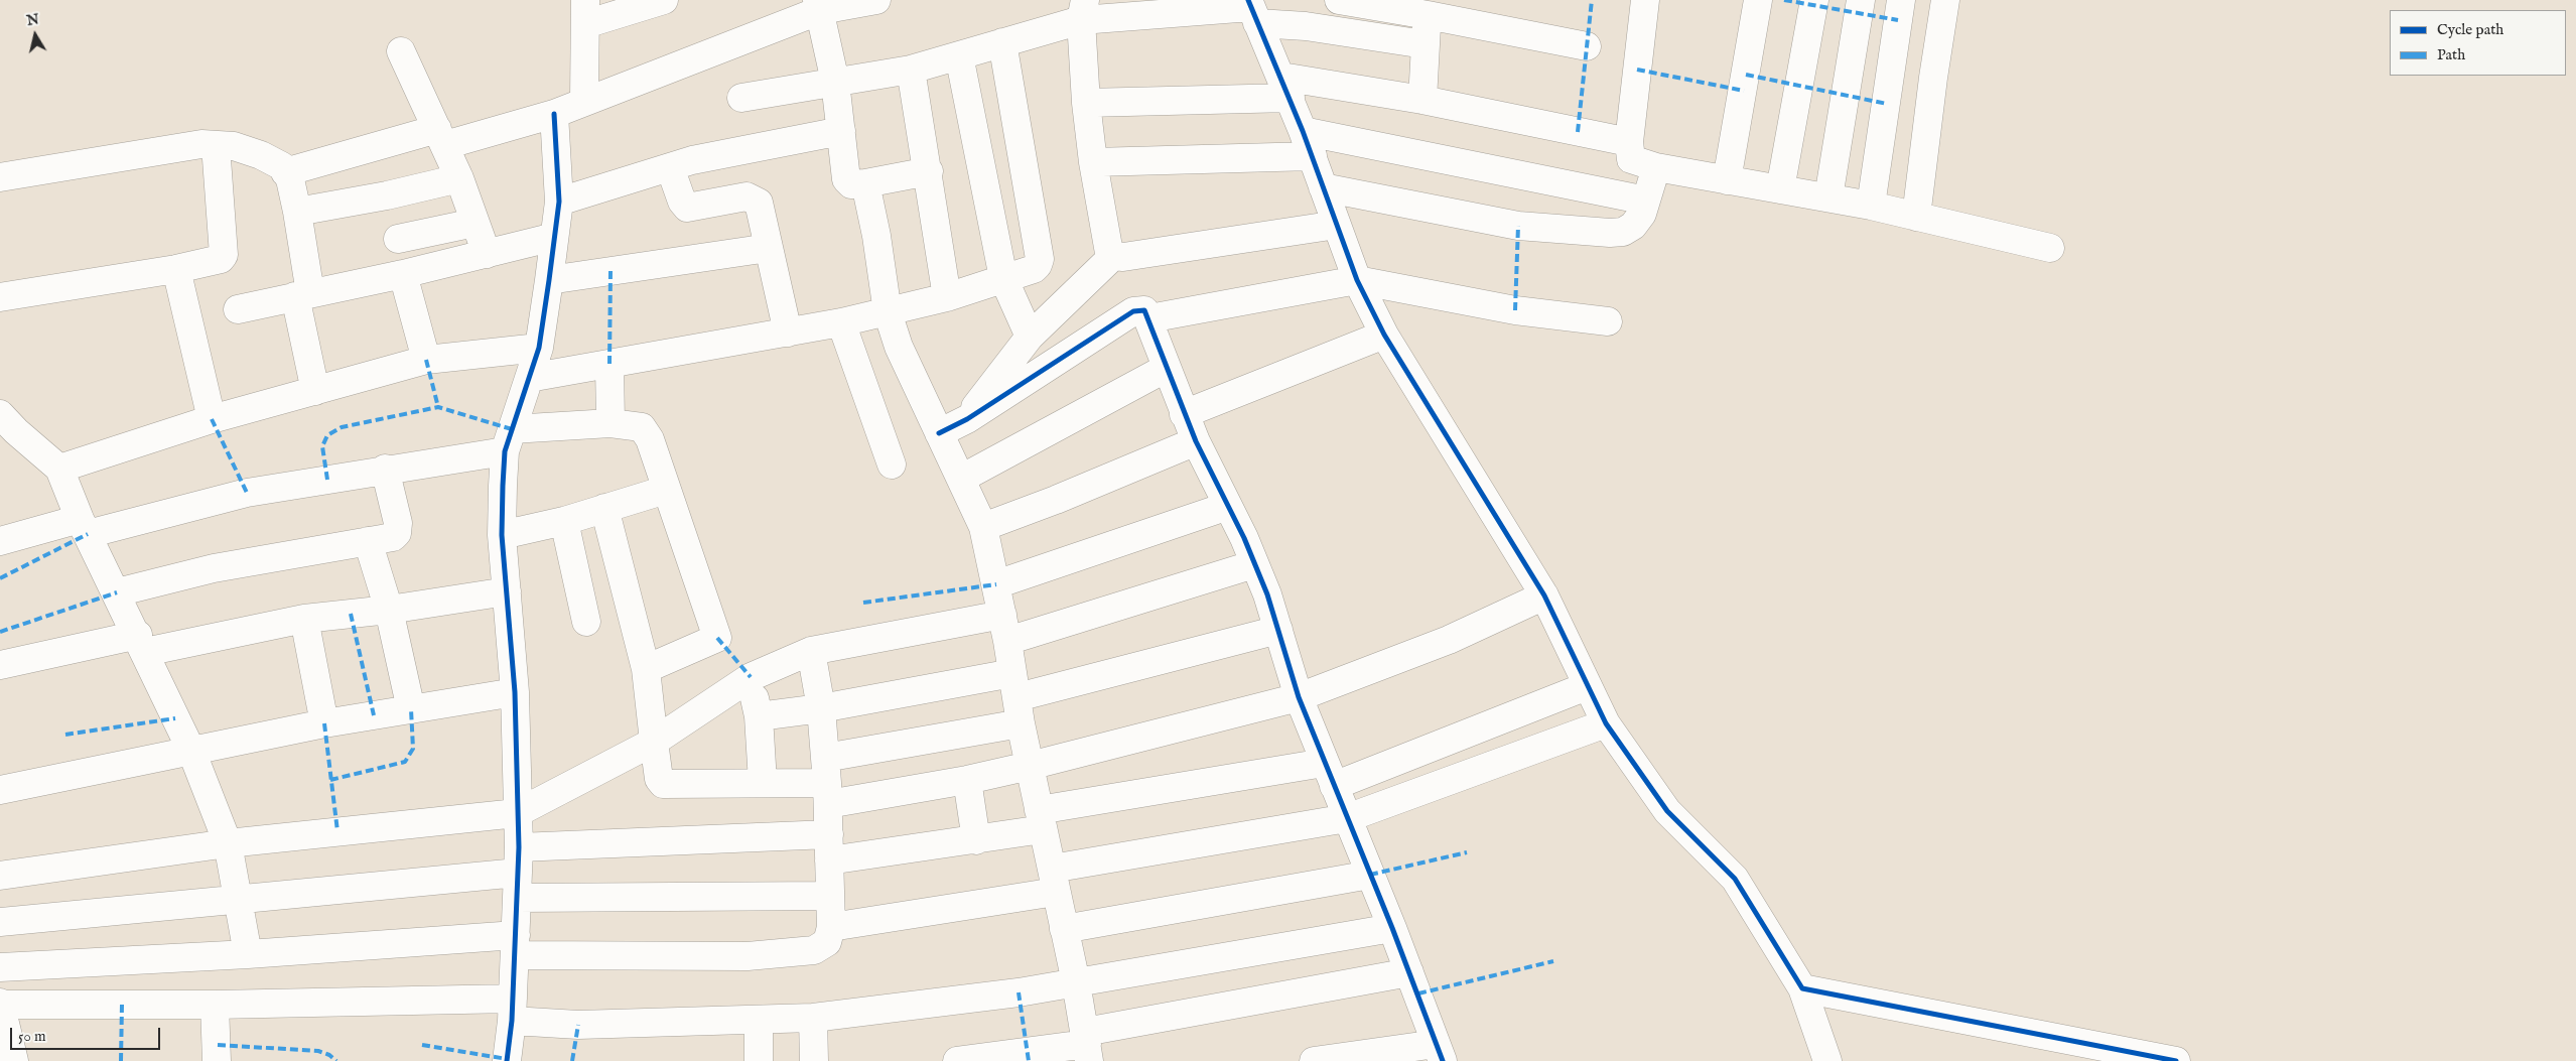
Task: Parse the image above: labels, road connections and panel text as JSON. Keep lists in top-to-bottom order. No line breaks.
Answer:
{"legend":["Cycle path","Path"],"scale_bar":"50 m","north":"top"}
